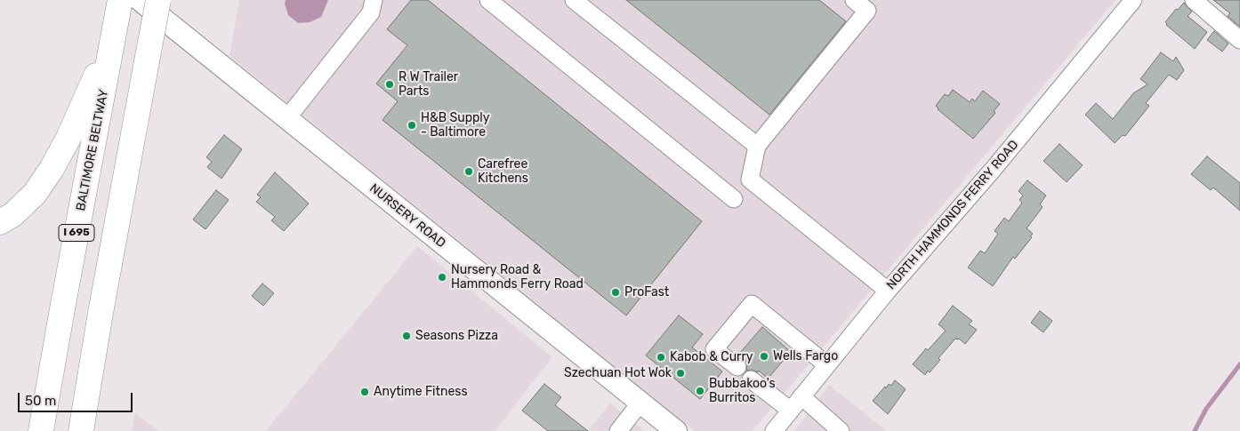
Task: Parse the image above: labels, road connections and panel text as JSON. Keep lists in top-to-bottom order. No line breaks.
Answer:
{"streets":{"highway":["BALTIMORE BELTWAY","I 695"],"main road":["NURSERY ROAD"],"street":["NORTH HAMMONDS FERRY ROAD"]},"places":["R W Trailer Parts","H&B Supply - Baltimore","Carefree Kitchens","Nursery Road & Hammonds Ferry Road","ProFast","Seasons Pizza","Wells Fargo","Kabob & Curry","Szechuan Hot Wok","Bubbakoo's Burritos","Anytime Fitness"],"scale_bar":"50 m"}
